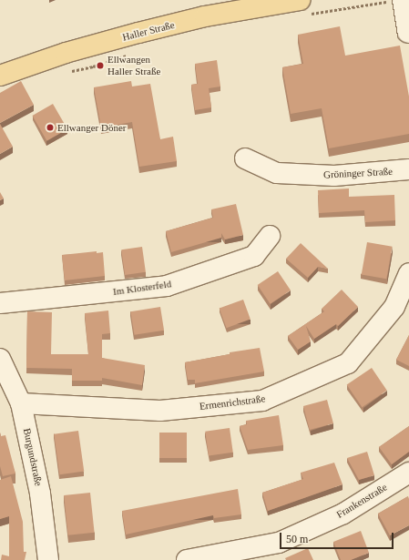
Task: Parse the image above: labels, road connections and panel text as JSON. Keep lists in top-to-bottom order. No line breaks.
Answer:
{"streets":{"main road":["Haller Straße"],"street":["Gröninger Straße","Im Klosterfeld","Ermenrichstraße","Burgundstraße","Frankenstraße"]},"crossings":[["Ermenrichstraße","Burgundstraße"]],"places":["Ellwangen Haller Straße","Ellwanger Döner"],"scale_bar":"50 m"}
